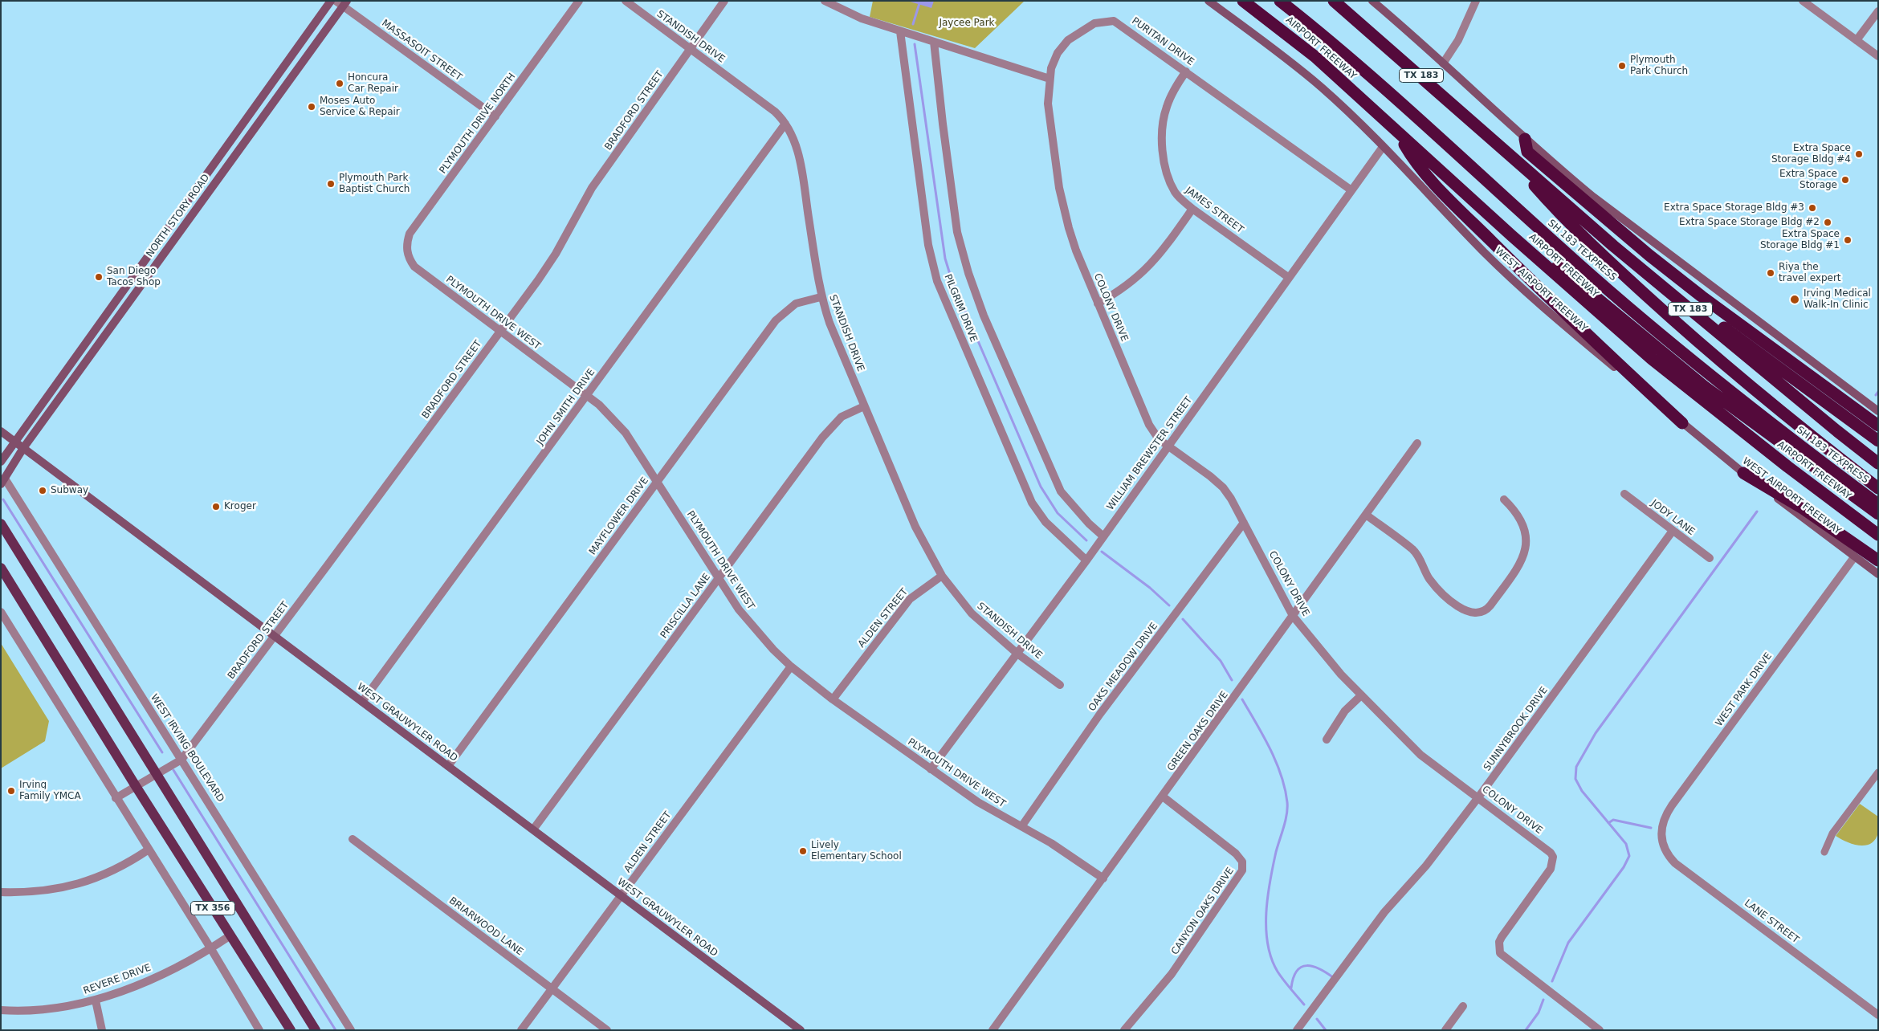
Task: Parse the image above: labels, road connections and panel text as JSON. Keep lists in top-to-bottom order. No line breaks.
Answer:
{"streets":{"highway":["AIRPORT FREEWAY","TX 183","SH 183 TEXPRESS"],"main road":["NORTH STORY ROAD","WEST AIRPORT FREEWAY","WEST GRAUWYLER ROAD","TX 356"],"street":["STANDISH DRIVE","PURITAN DRIVE","MASSASOIT STREET","BRADFORD STREET","PLYMOUTH DRIVE NORTH","JAMES STREET","COLONY DRIVE","PILGRIM DRIVE","PLYMOUTH DRIVE WEST","JOHN SMITH DRIVE","WILLIAM BREWSTER STREET","MAYFLOWER DRIVE","JODY LANE","PRISCILLA LANE","ALDEN STREET","OAKS MEADOW DRIVE","WEST PARK DRIVE","SUNNYBROOK DRIVE","GREEN OAKS DRIVE","WEST IRVING BOULEVARD","CANYON OAKS DRIVE","LANE STREET","BRIARWOOD LANE","REVERE DRIVE"]},"crossings":[["STANDISH DRIVE","BRADFORD STREET"],["STANDISH DRIVE","JOHN SMITH DRIVE"],["STANDISH DRIVE","WILLIAM BREWSTER STREET"],["STANDISH DRIVE","MAYFLOWER DRIVE"],["STANDISH DRIVE","PRISCILLA LANE"],["STANDISH DRIVE","ALDEN STREET"],["PURITAN DRIVE","JAMES STREET"],["PURITAN DRIVE","COLONY DRIVE"],["PURITAN DRIVE","WILLIAM BREWSTER STREET"],["MASSASOIT STREET","PLYMOUTH DRIVE NORTH"],["MASSASOIT STREET","NORTH STORY ROAD"],["BRADFORD STREET","PLYMOUTH DRIVE WEST"],["BRADFORD STREET","WEST GRAUWYLER ROAD"],["BRADFORD STREET","WEST IRVING BOULEVARD"],["PLYMOUTH DRIVE NORTH","PLYMOUTH DRIVE WEST"],["JAMES STREET","WILLIAM BREWSTER STREET"],["NORTH STORY ROAD","WEST GRAUWYLER ROAD"],["NORTH STORY ROAD","WEST IRVING BOULEVARD"],["WEST AIRPORT FREEWAY","WILLIAM BREWSTER STREET"],["WEST AIRPORT FREEWAY","WEST PARK DRIVE"],["COLONY DRIVE","WILLIAM BREWSTER STREET"],["COLONY DRIVE","OAKS MEADOW DRIVE"],["COLONY DRIVE","SUNNYBROOK DRIVE"],["COLONY DRIVE","GREEN OAKS DRIVE"],["PILGRIM DRIVE","WILLIAM BREWSTER STREET"],["PLYMOUTH DRIVE WEST","JOHN SMITH DRIVE"],["PLYMOUTH DRIVE WEST","WILLIAM BREWSTER STREET"],["PLYMOUTH DRIVE WEST","MAYFLOWER DRIVE"],["PLYMOUTH DRIVE WEST","PRISCILLA LANE"],["PLYMOUTH DRIVE WEST","ALDEN STREET"],["PLYMOUTH DRIVE WEST","OAKS MEADOW DRIVE"],["PLYMOUTH DRIVE WEST","GREEN OAKS DRIVE"],["JOHN SMITH DRIVE","WEST GRAUWYLER ROAD"],["MAYFLOWER DRIVE","WEST GRAUWYLER ROAD"],["JODY LANE","SUNNYBROOK DRIVE"],["PRISCILLA LANE","WEST GRAUWYLER ROAD"],["ALDEN STREET","WEST GRAUWYLER ROAD"],["ALDEN STREET","BRIARWOOD LANE"],["WEST PARK DRIVE","LANE STREET"],["GREEN OAKS DRIVE","CANYON OAKS DRIVE"],["TX 356","REVERE DRIVE"]],"parks":["Jaycee Park"],"places":["Plymouth Park Church","Honcura Car Repair","Moses Auto Service & Repair","Extra Space Storage Bldg #4","Extra Space Storage","Plymouth Park Baptist Church","Extra Space Storage Bldg #3","Extra Space Storage Bldg #2","Extra Space Storage Bldg #1","Riya the travel expert","San Diego Tacos Shop","Irving Medical Walk-In Clinic","Subway","Kroger","Irving Family YMCA","Lively Elementary School"]}
